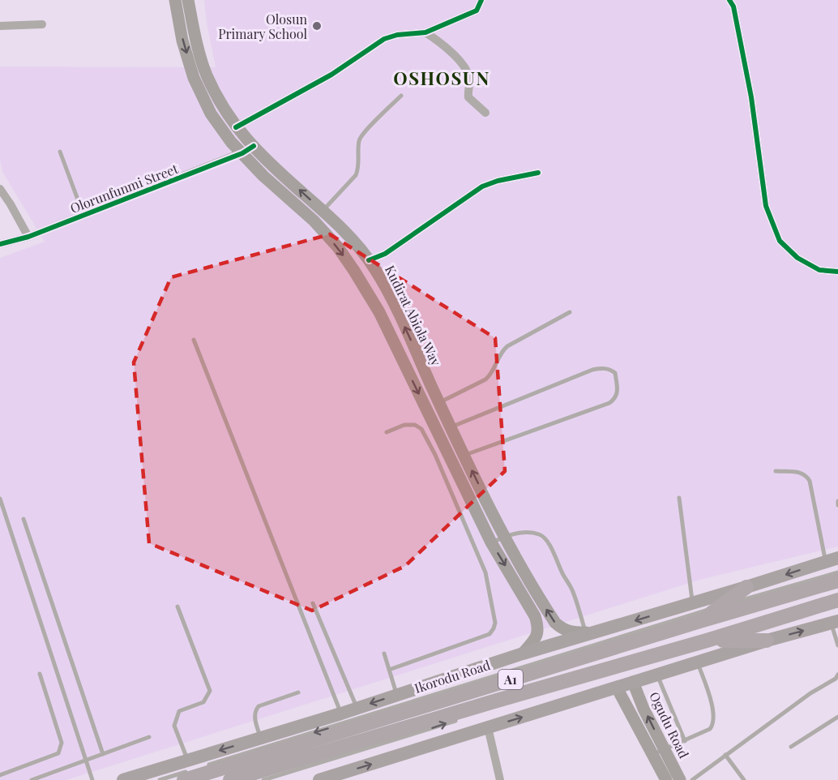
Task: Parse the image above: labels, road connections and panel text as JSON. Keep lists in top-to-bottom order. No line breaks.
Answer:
{"streets":{"highway":["Ikorodu Road","A1"],"main road":["Kudirat Abiola Way","Ogudu Road"],"street":["Olorunfunmi Street"]},"crossings":[["Olorunfunmi Street","Kudirat Abiola Way"],["Kudirat Abiola Way","Ikorodu Road"]],"districts":["OSHOSUN"],"places":["Olosun Primary School"]}
